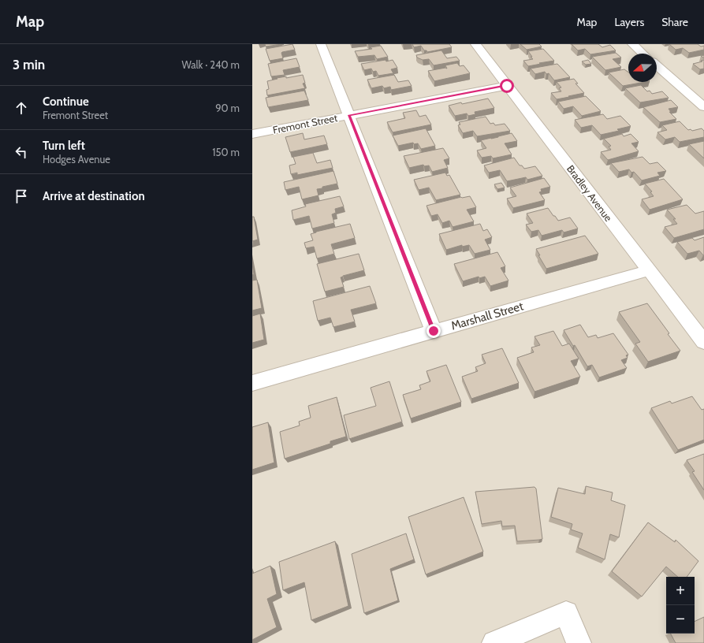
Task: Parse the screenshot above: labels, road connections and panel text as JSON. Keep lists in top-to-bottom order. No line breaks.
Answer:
{"streets":{"street":["Fremont Street","Bradley Avenue","Marshall Street"]},"crossings":[["Fremont Street","Bradley Avenue"],["Bradley Avenue","Marshall Street"]],"north":"left","page":{"header":"Map","nav":["Map","Layers","Share"],"heading":["3 min","Walk · 240 m"],"list":[["Continue","Fremont Street","90 m"],["Turn left","Hodges Avenue","150 m"],"Arrive at destination"],"map_buttons":["+","−"]}}
